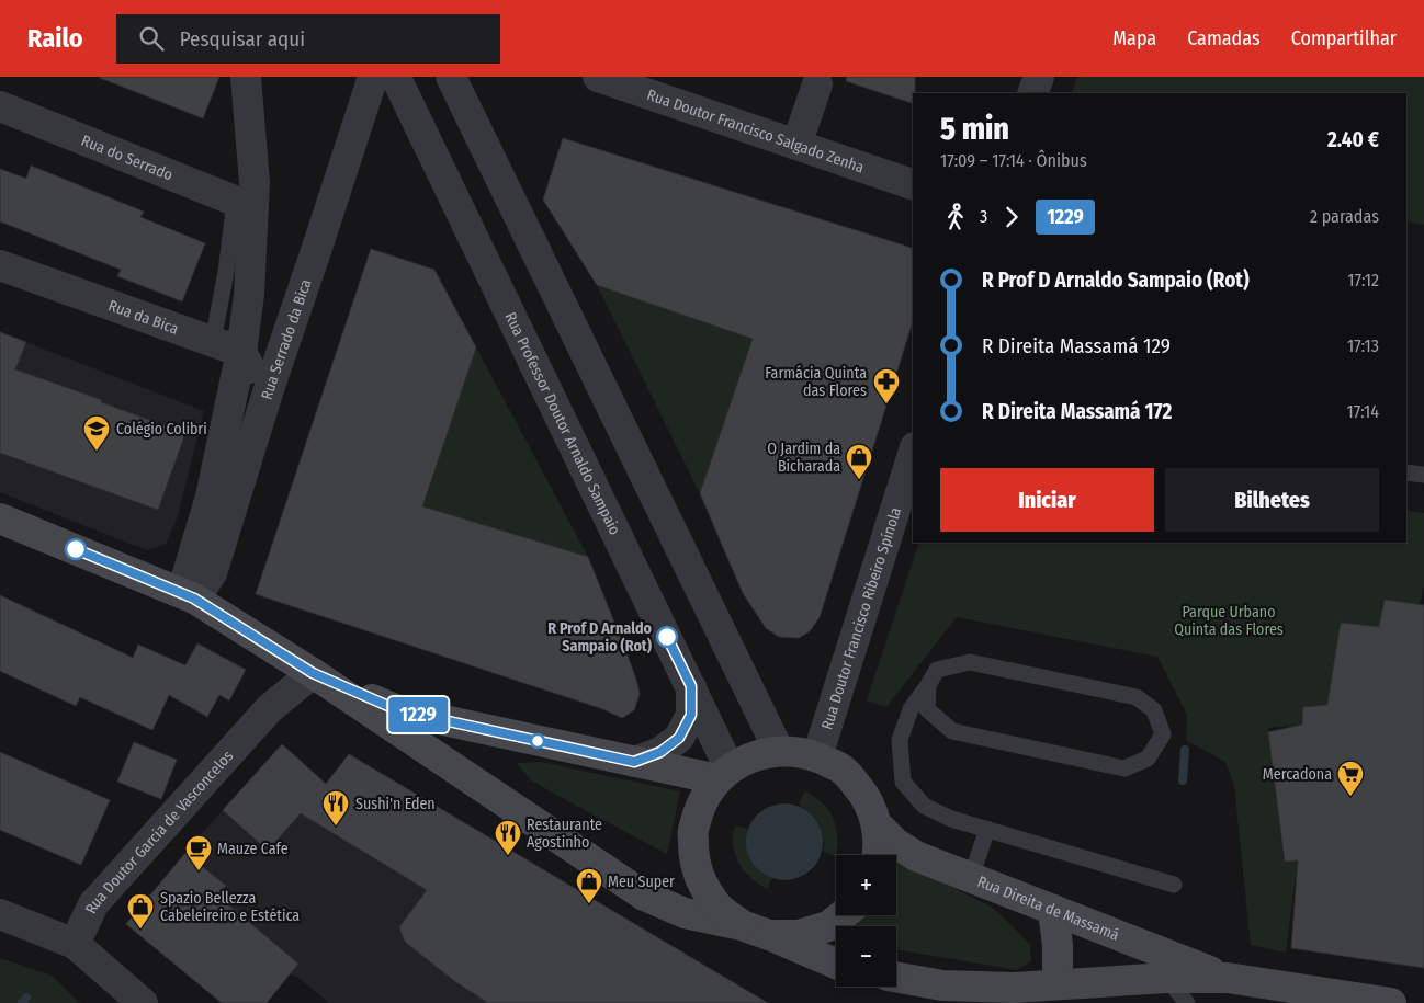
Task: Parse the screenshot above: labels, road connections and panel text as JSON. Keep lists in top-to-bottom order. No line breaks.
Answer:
{"streets":{"main road":["Rua Direita de Massamá"],"street":["Rua Doutor Francisco Salgado Zenha","Rua do Serrado","Rua da Bica","Rua Serrado da Bica","Rua Professor Doutor Arnaldo Sampaio","Rua Doutor Francisco Ribeiro Spínola","Rua Doutor Garcia de Vasconcelos"]},"crossings":[["Rua Serrado da Bica","Rua Professor Doutor Arnaldo Sampaio"],["Rua Professor Doutor Arnaldo Sampaio","Rua Direita de Massamá"],["Rua Doutor Francisco Ribeiro Spínola","Rua Direita de Massamá"]],"parks":["Parque Urbano Quinta das Flores"],"places":{"pharmacy":["Farmácia Quinta das Flores"],"school or university":["Colégio Colibri"],"shop":["O Jardim da Bicharada","Meu Super","Spazio Bellezza Cabeleireiro e Estética"],"other":["R Prof D Arnaldo Sampaio (Rot)"],"supermarket":["Mercadona"],"restaurant":["Sushi'n Eden","Restaurante Agostinho"],"cafe":["Mauze Cafe"]},"lines":["bus line 1229"],"page":{"header":"Railo","search":"Pesquisar aqui","nav":["Mapa","Camadas","Compartilhar"],"on_map":"1229","heading":["5 min","17:09 – 17:14 · Ônibus","2.40 €"],"legs":["3","1229","2 paradas"],"list":[{"name":"R Prof D Arnaldo Sampaio (Rot)","value":"17:12"},{"name":"R Direita Massamá 129","value":"17:13"},{"name":"R Direita Massamá 172","value":"17:14"}],"buttons":["Iniciar","Bilhetes"],"map_buttons":["+","−"]}}
